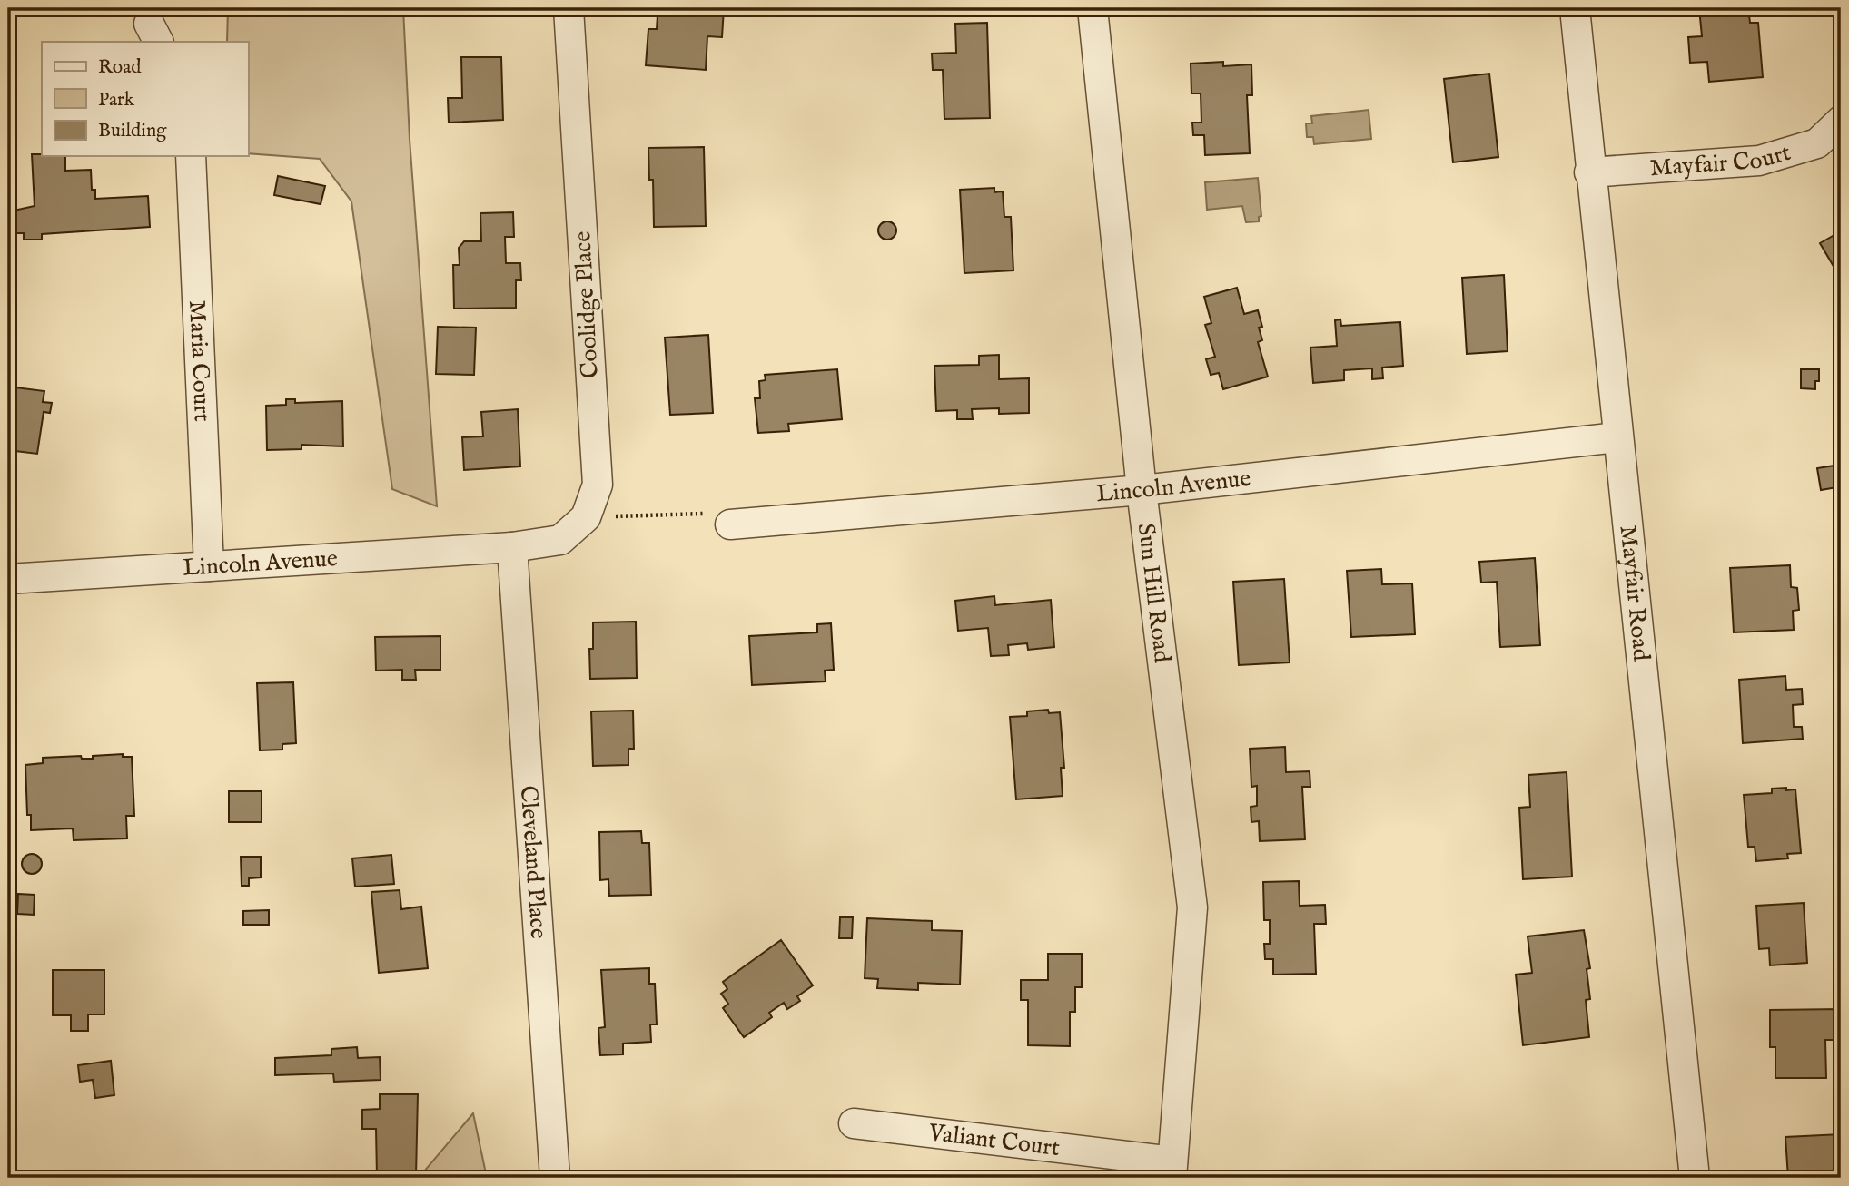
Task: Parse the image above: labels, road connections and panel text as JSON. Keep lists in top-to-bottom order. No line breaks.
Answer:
{"streets":{"street":["Mayfair Court","Coolidge Place","Maria Court","Lincoln Avenue","Sun Hill Road","Mayfair Road","Cleveland Place","Valiant Court"]},"crossings":[["Mayfair Court","Mayfair Road"],["Maria Court","Lincoln Avenue"],["Lincoln Avenue","Sun Hill Road"],["Lincoln Avenue","Mayfair Road"],["Lincoln Avenue","Cleveland Place"],["Sun Hill Road","Valiant Court"]],"legend":["Road","Park","Building"]}
